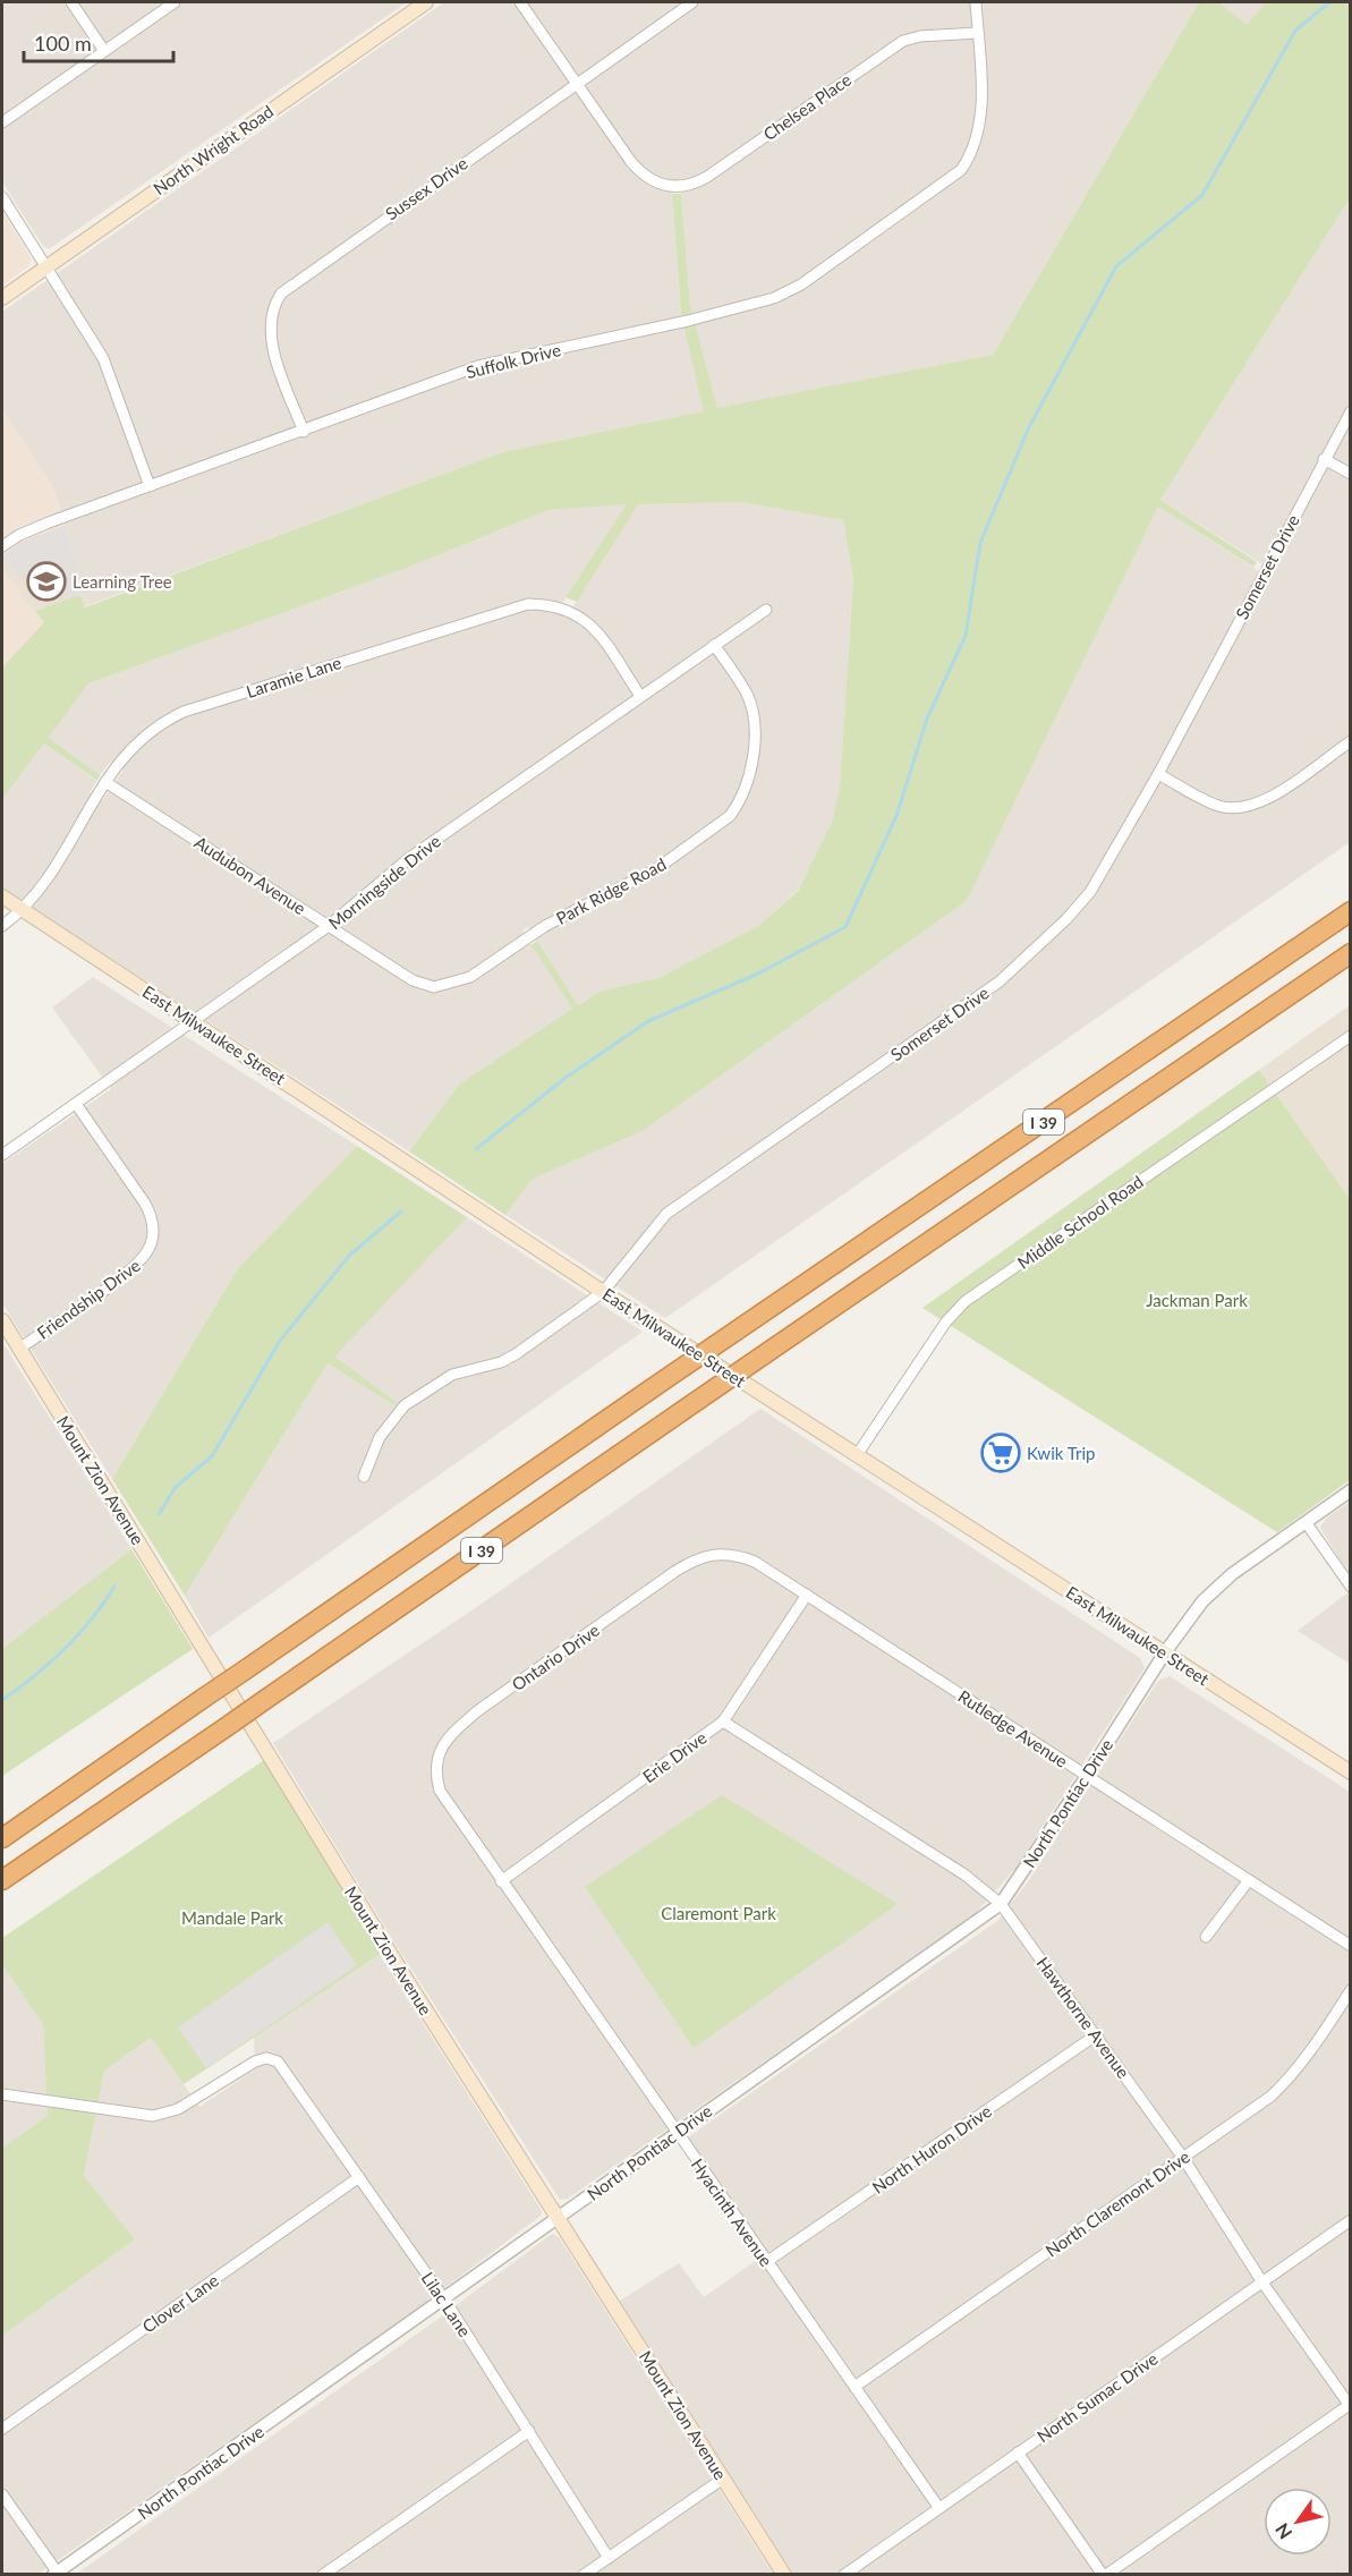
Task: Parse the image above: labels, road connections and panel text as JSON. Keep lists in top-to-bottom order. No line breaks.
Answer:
{"streets":{"highway":["I 39"],"main road":["North Wright Road","East Milwaukee Street","Mount Zion Avenue"],"street":["Chelsea Place","Sussex Drive","Suffolk Drive","Somerset Drive","Laramie Lane","Audubon Avenue","Morningside Drive","Park Ridge Road","Middle School Road","Friendship Drive","Ontario Drive","Rutledge Avenue","Erie Drive","North Pontiac Drive","Hawthorne Avenue","North Huron Drive","North Claremont Drive","Hyacinth Avenue","Clover Lane","Lilac Lane","North Sumac Drive"]},"crossings":[["Chelsea Place","Sussex Drive"],["Chelsea Place","Suffolk Drive"],["Sussex Drive","Suffolk Drive"],["Somerset Drive","East Milwaukee Street"],["Laramie Lane","Audubon Avenue"],["Laramie Lane","Morningside Drive"],["Laramie Lane","East Milwaukee Street"],["Audubon Avenue","Morningside Drive"],["Audubon Avenue","Park Ridge Road"],["Morningside Drive","Park Ridge Road"],["Morningside Drive","East Milwaukee Street"],["Morningside Drive","Friendship Drive"],["East Milwaukee Street","Middle School Road"],["East Milwaukee Street","North Pontiac Drive"],["Friendship Drive","Mount Zion Avenue"],["Mount Zion Avenue","North Pontiac Drive"],["Ontario Drive","Rutledge Avenue"],["Ontario Drive","Hyacinth Avenue"],["Rutledge Avenue","Erie Drive"],["Rutledge Avenue","North Pontiac Drive"],["Erie Drive","Hawthorne Avenue"],["Erie Drive","Hyacinth Avenue"],["North Pontiac Drive","Hawthorne Avenue"],["North Pontiac Drive","Hyacinth Avenue"],["North Pontiac Drive","Lilac Lane"],["Hawthorne Avenue","North Huron Drive"],["Hawthorne Avenue","North Claremont Drive"],["Hawthorne Avenue","North Sumac Drive"],["North Huron Drive","Hyacinth Avenue"],["North Claremont Drive","Hyacinth Avenue"],["Hyacinth Avenue","North Sumac Drive"],["Clover Lane","Lilac Lane"]],"parks":["Jackman Park","Claremont Park","Mandale Park"],"places":{"school or university":["Learning Tree"],"supermarket":["Kwik Trip"]},"scale_bar":"100 m","north":"bottom left"}
